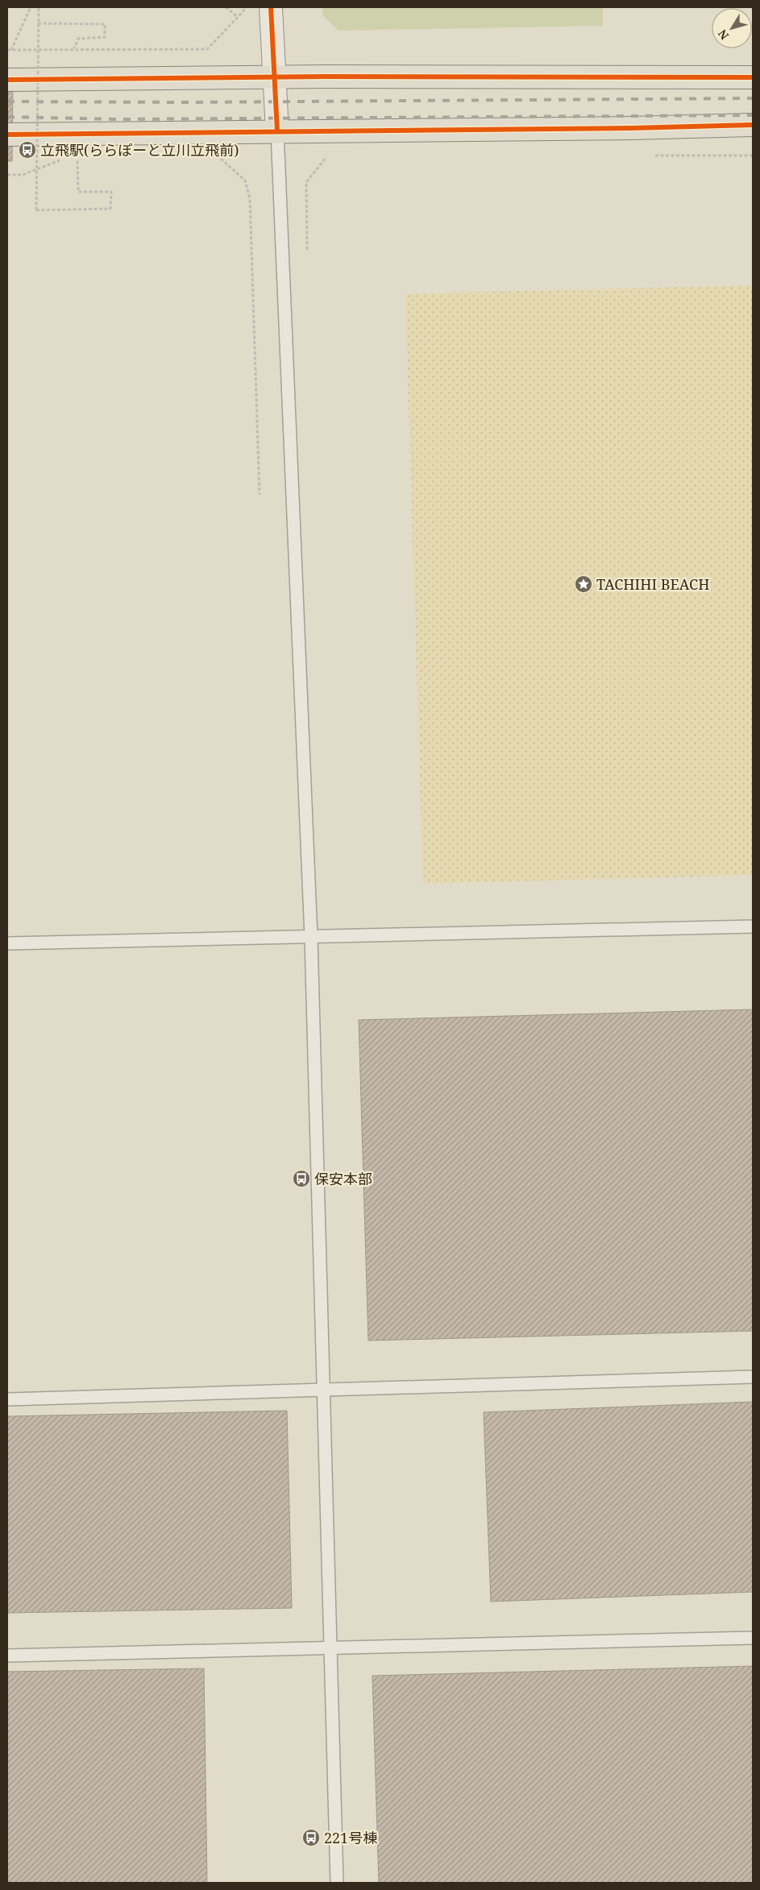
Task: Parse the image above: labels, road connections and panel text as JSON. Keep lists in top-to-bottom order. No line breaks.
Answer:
{"places":{"bus stop":["立飛駅(ららぽーと立川立飛前)","保安本部","221号棟"],"place":["TACHIHI BEACH"]},"north":"bottom left"}
